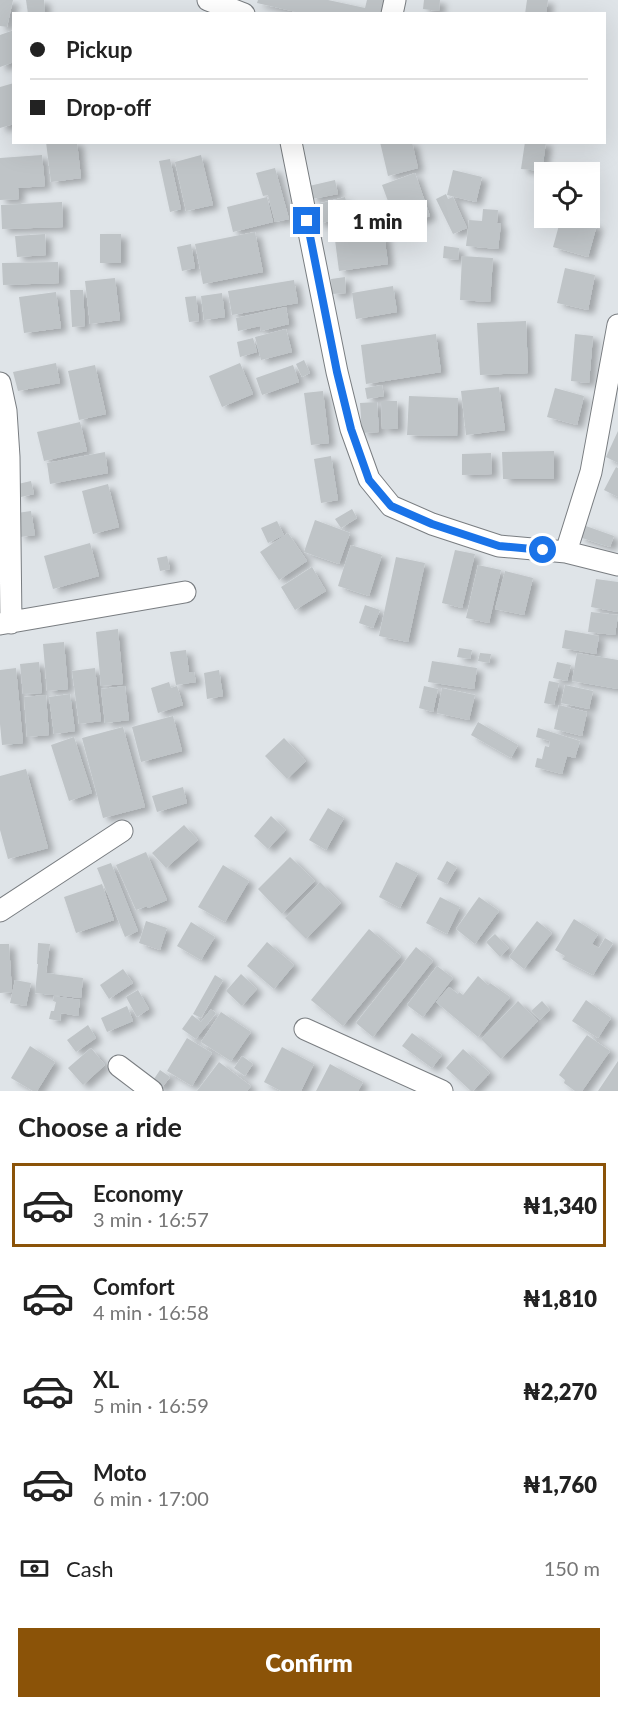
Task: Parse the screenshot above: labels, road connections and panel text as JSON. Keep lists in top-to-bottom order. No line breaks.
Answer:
{"page":{"banner":["Pickup","Drop-off"],"bubble":"1 min","heading":"Choose a ride","list":[{"name":"Economy","note":"3 min · 16:57","value":"₦1,340"},{"name":"Comfort","note":"4 min · 16:58","value":"₦1,810"},{"name":"XL","note":"5 min · 16:59","value":"₦2,270"},{"name":"Moto","note":"6 min · 17:00","value":"₦1,760"}],"pay":["Cash","150 m"],"buttons":"Confirm"}}
